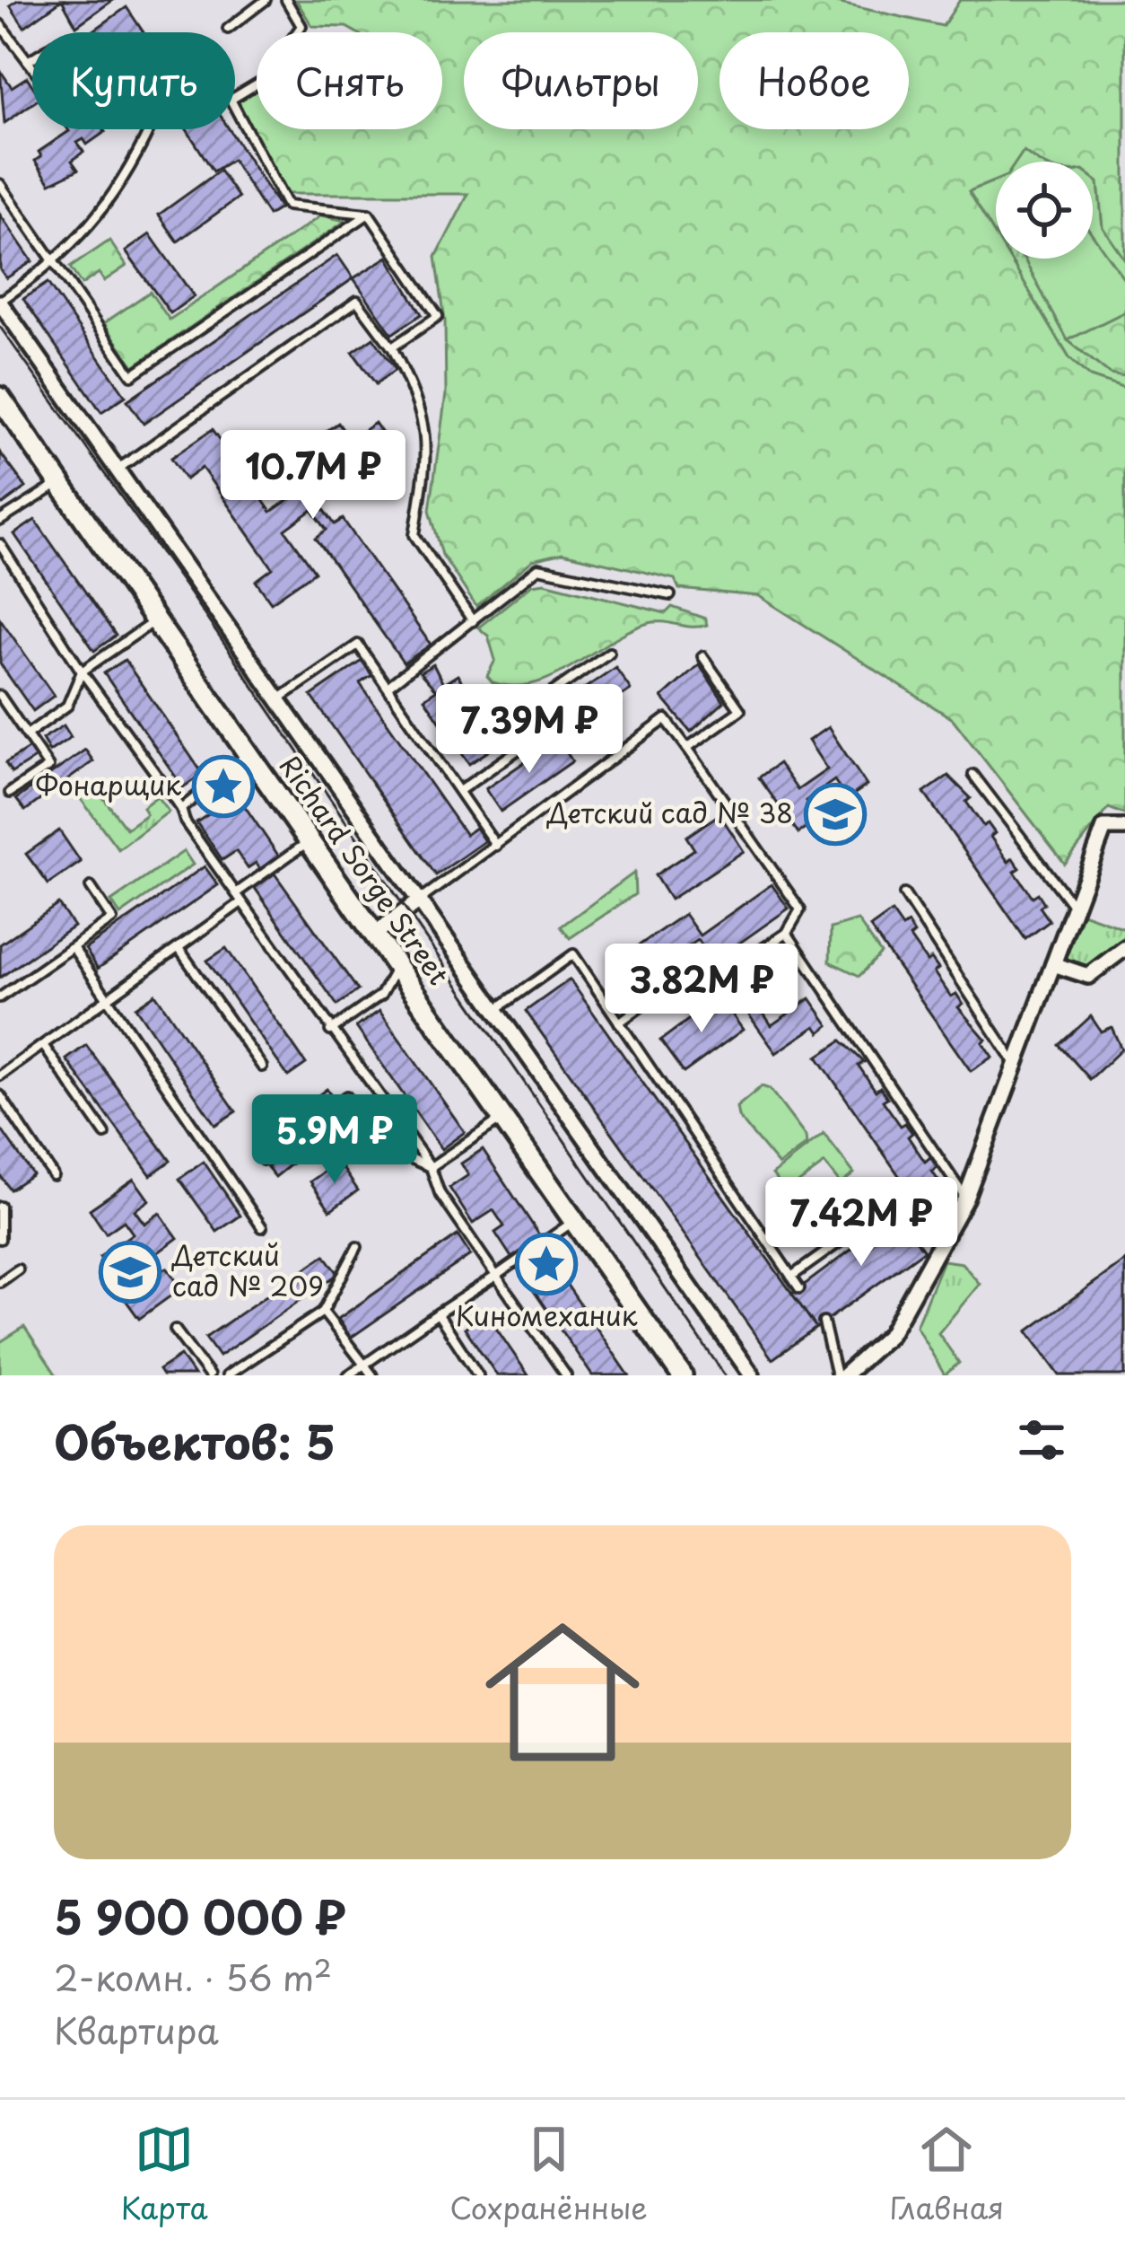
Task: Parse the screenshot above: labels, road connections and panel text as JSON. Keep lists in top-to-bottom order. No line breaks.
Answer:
{"streets":{"main road":["Richard Sorge Street"]},"places":{"place":["Фонарщик","Киномеханик"],"school or university":["Детский сад № 38","Детский сад № 209"]},"page":{"chip":["Купить","Снять","Фильтры","Новое"],"price":["10.7M ₽","7.39M ₽","3.82M ₽","5.9M ₽","7.42M ₽"],"heading":"Объектов: 5","list":[{"name":"5 900 000 ₽","note":"2-комн. · 56 m² · Квартира"}],"tabs":["Карта","Сохранённые","Главная"]}}
